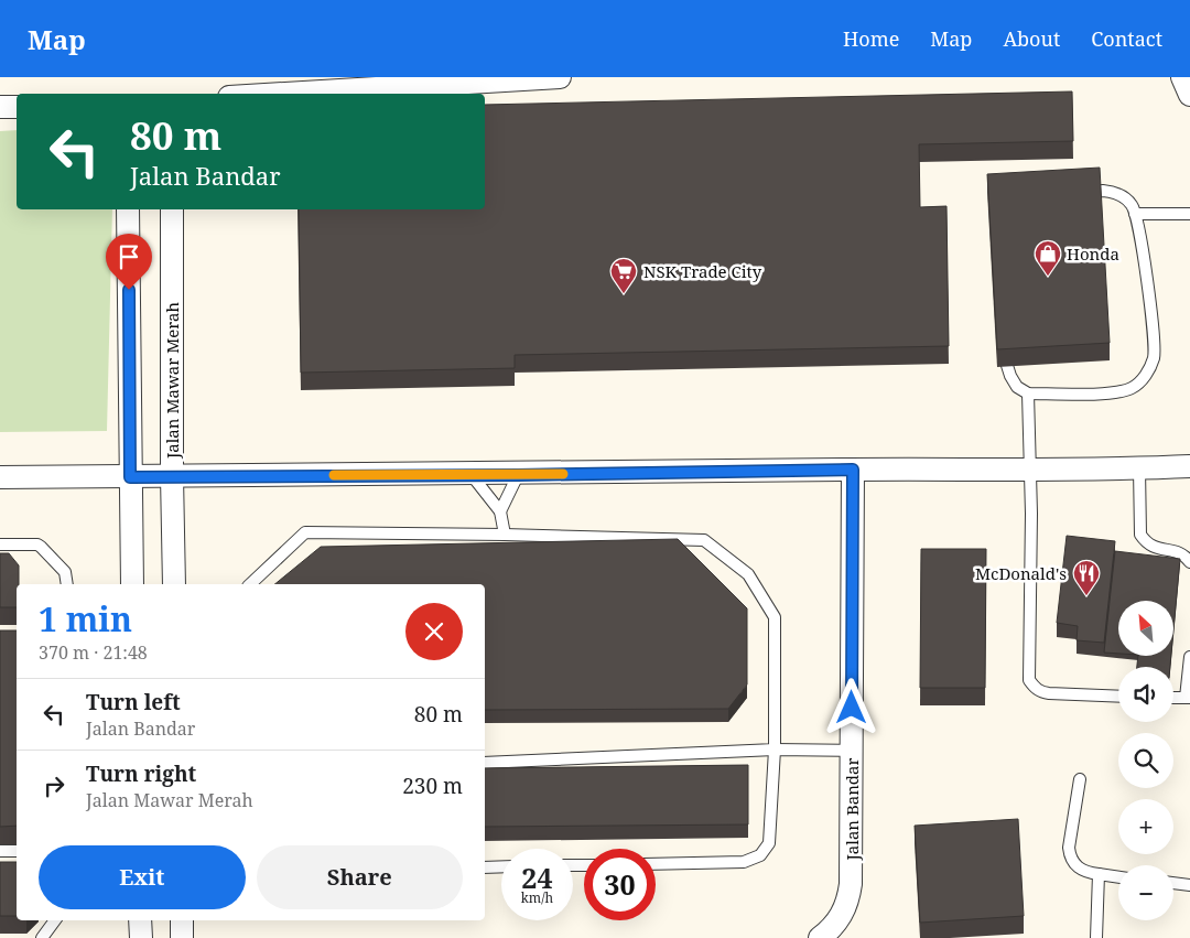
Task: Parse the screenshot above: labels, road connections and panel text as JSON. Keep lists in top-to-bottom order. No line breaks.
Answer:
{"streets":{"street":["Jalan Mawar Merah","Jalan Bandar"]},"places":{"shop":["Honda"],"supermarket":["NSK Trade City"],"restaurant":["McDonald's"]},"north":"top left","page":{"header":"Map","nav":["Home","Map","About","Contact"],"turn":["80 m","Jalan Bandar"],"heading":["1 min","370 m · 21:48"],"map_buttons":["+","−"],"list":[{"name":"Turn left","note":"Jalan Bandar","value":"80 m"},{"name":"Turn right","note":"Jalan Mawar Merah","value":"230 m"}],"buttons":["Exit","Share"],"speed":"24 km/h","limit":"30"}}
